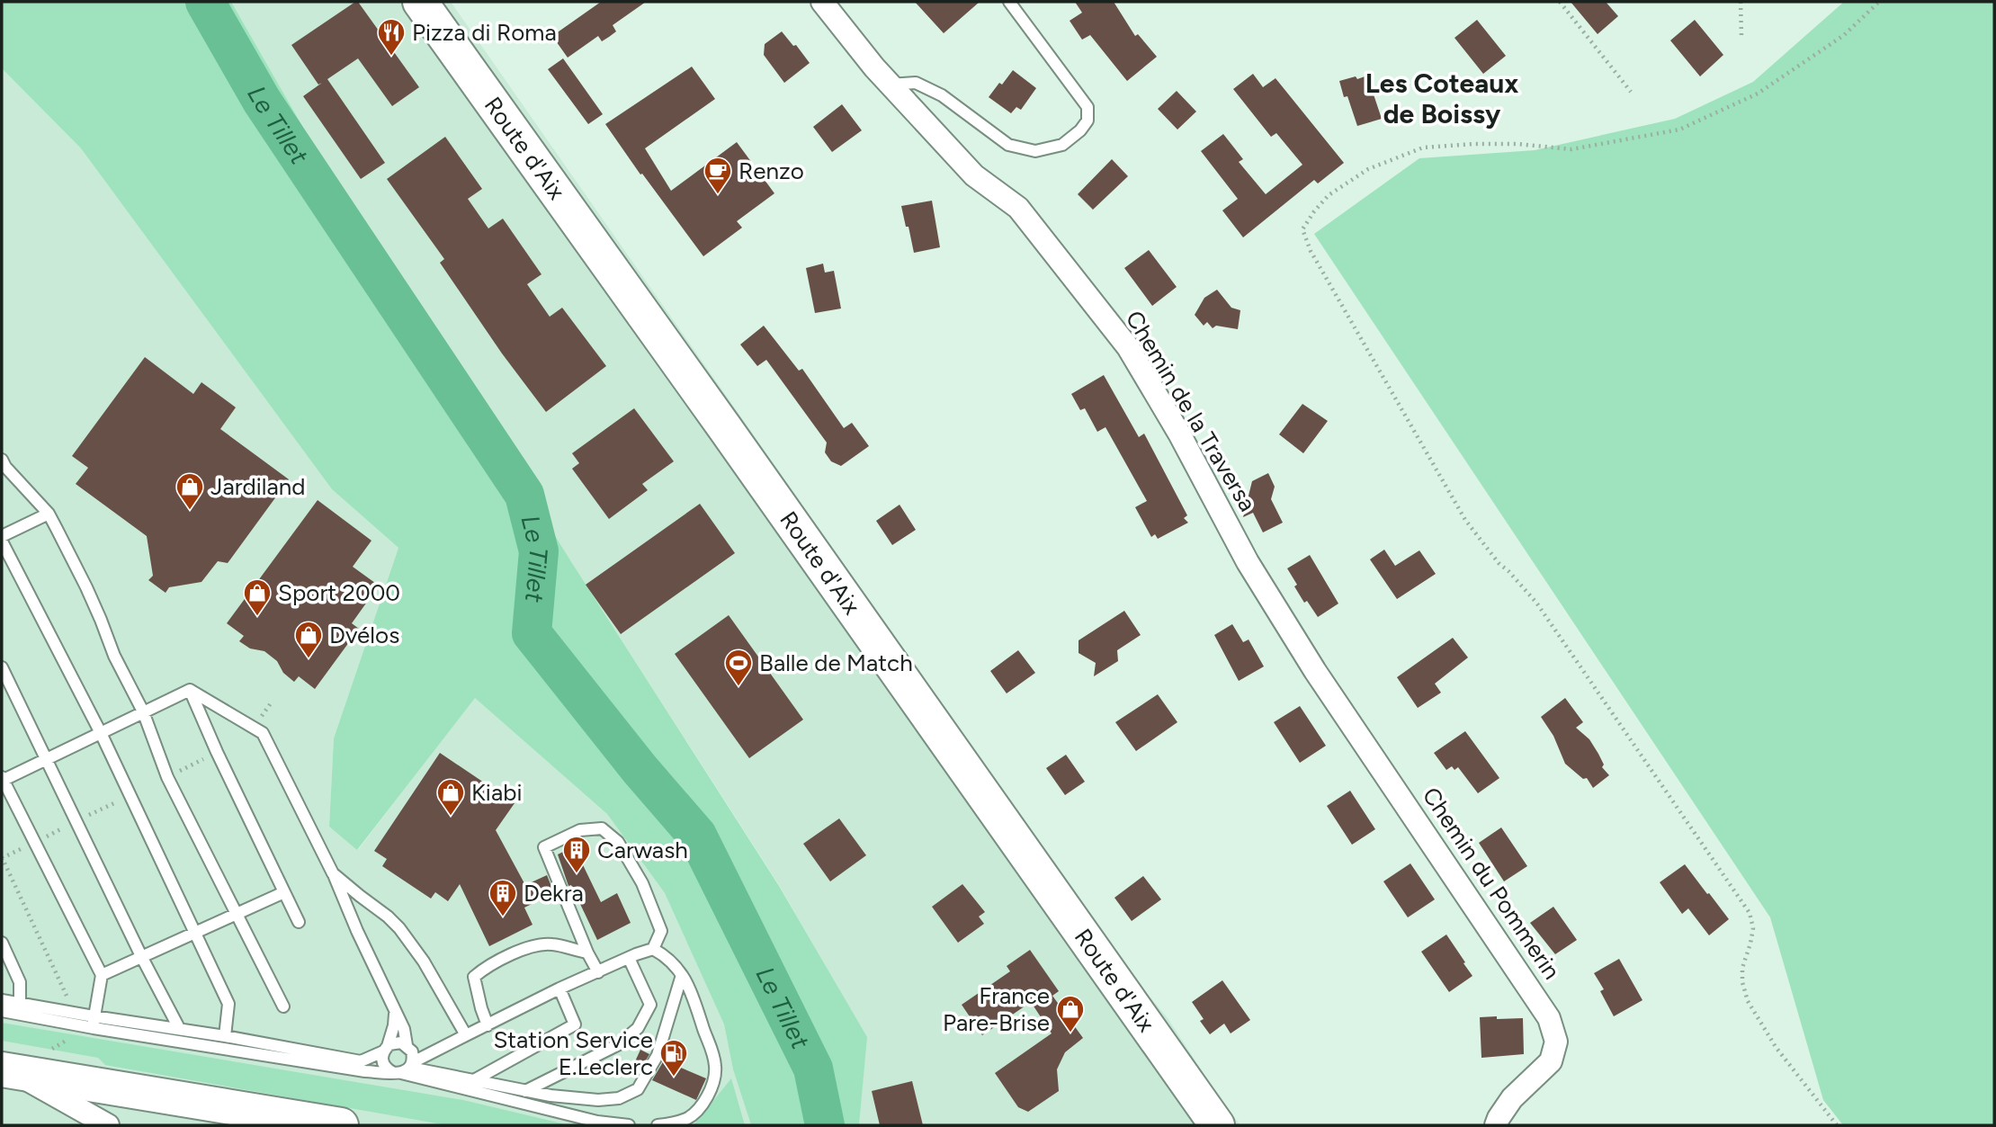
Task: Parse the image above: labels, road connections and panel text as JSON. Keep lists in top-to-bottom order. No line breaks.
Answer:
{"streets":{"main road":["Route d'Aix"],"street":["Chemin de la Traversa","Chemin du Pommerin"]},"crossings":[["Chemin de la Traversa","Chemin du Pommerin"]],"districts":["Les Coteaux de Boissy"],"water":["Le Tillet"],"places":{"restaurant":["Pizza di Roma"],"cafe":["Renzo"],"shop":["Jardiland","Sport 2000","Dvélos","Kiabi","France Pare-Brise"],"sports":["Balle de Match"],"building":["Carwash","Dekra"],"fuel station":["Station Service E.Leclerc"]}}
